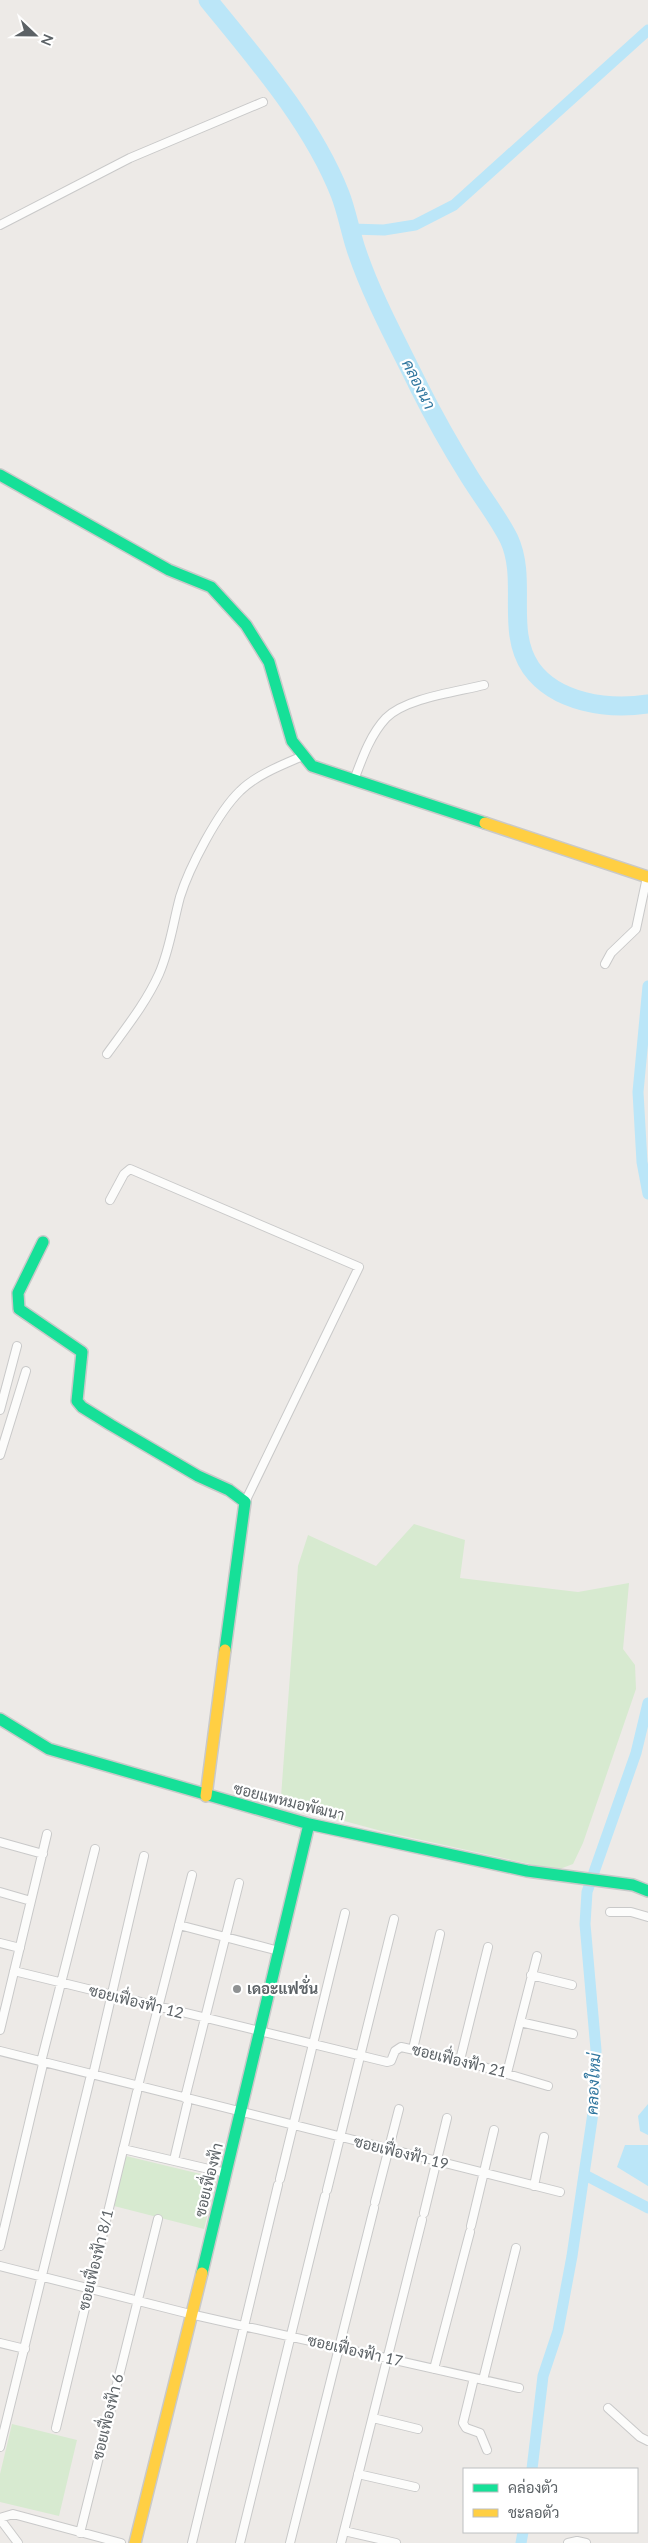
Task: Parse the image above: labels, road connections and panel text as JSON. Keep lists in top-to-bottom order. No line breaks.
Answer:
{"streets":{"street":["ซอยแพหมอพัฒนา","ซอยเฟื่องฟ้า 12","ซอยเฟื่องฟ้า 21","ซอยเฟื่องฟ้า 19","ซอยเฟื่องฟ้า","ซอยเฟื่องฟ้า 8/1","ซอยเฟื่องฟ้า 17","ซอยเฟื่องฟ้า 6"]},"crossings":[["ซอยแพหมอพัฒนา","ซอยเฟื่องฟ้า"],["ซอยเฟื่องฟ้า 12","ซอยเฟื่องฟ้า 21"],["ซอยเฟื่องฟ้า 12","ซอยเฟื่องฟ้า"],["ซอยเฟื่องฟ้า 12","ซอยเฟื่องฟ้า 8/1"],["ซอยเฟื่องฟ้า 21","ซอยเฟื่องฟ้า"],["ซอยเฟื่องฟ้า 19","ซอยเฟื่องฟ้า"],["ซอยเฟื่องฟ้า 19","ซอยเฟื่องฟ้า 8/1"],["ซอยเฟื่องฟ้า","ซอยเฟื่องฟ้า 17"],["ซอยเฟื่องฟ้า 8/1","ซอยเฟื่องฟ้า 17"],["ซอยเฟื่องฟ้า 17","ซอยเฟื่องฟ้า 6"]],"water":["คลองนา","คลองใหม่"],"places":["เดอะแฟชั่น"],"legend":["คล่องตัว","ชะลอตัว"],"north":"right"}
